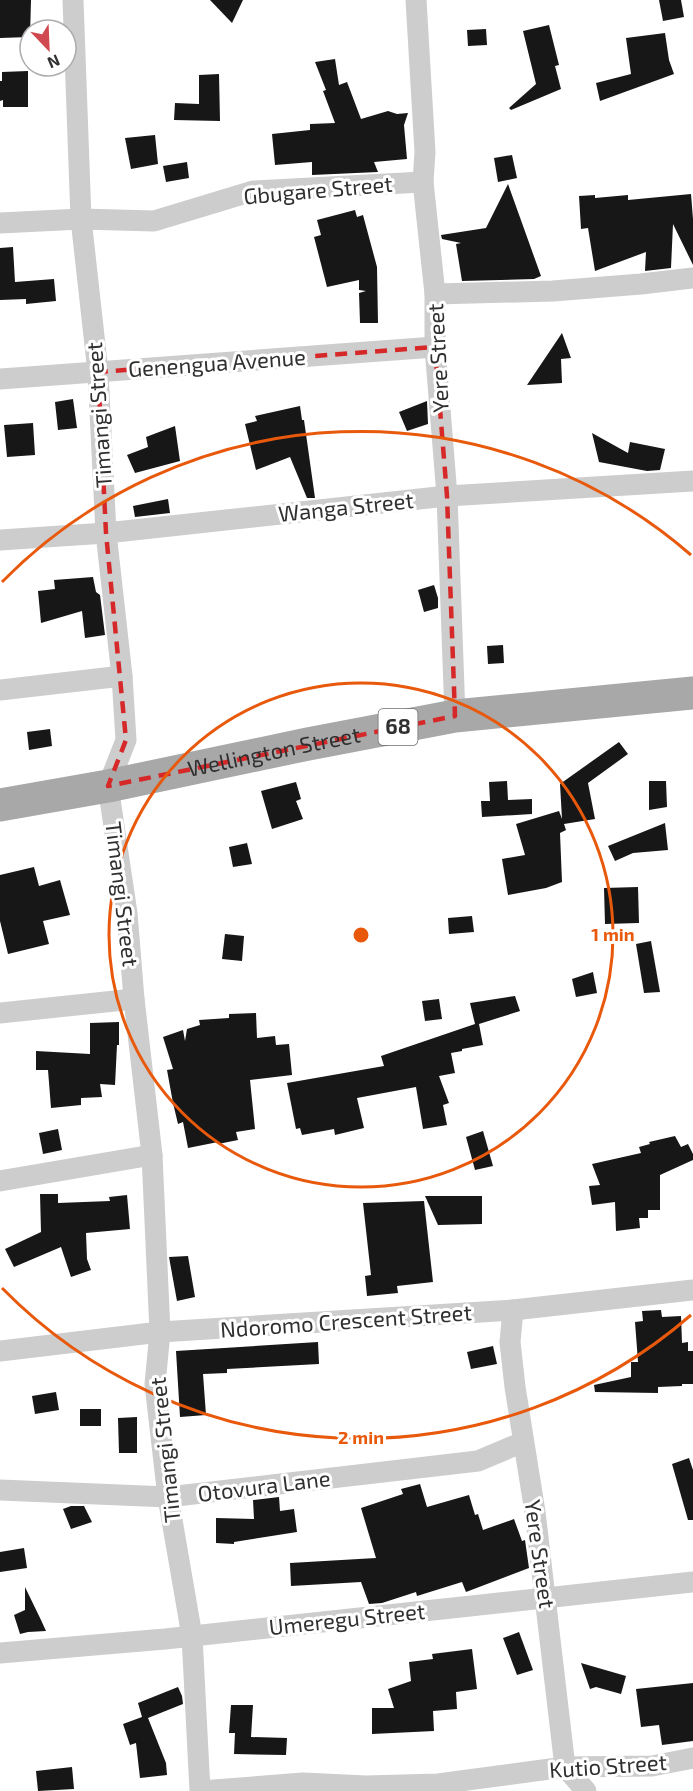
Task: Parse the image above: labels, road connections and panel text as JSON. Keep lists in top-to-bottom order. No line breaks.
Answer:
{"streets":{"main road":["68","Wellington Street"],"street":["Gbugare Street","Yere Street","Genengua Avenue","Timangi Street","Wanga Street","Ndoromo Crescent Street","Otovura Lane","Umeregu Street","Kutio Street"]},"crossings":[["Gbugare Street","Yere Street"],["Gbugare Street","Timangi Street"],["Yere Street","Genengua Avenue"],["Yere Street","Wanga Street"],["Yere Street","Wellington Street"],["Yere Street","Ndoromo Crescent Street"],["Yere Street","Otovura Lane"],["Yere Street","Umeregu Street"],["Yere Street","Kutio Street"],["Genengua Avenue","Timangi Street"],["Timangi Street","Wanga Street"],["Timangi Street","Wellington Street"],["Timangi Street","Ndoromo Crescent Street"],["Timangi Street","Otovura Lane"],["Timangi Street","Umeregu Street"],["Timangi Street","Kutio Street"]],"north":"bottom right","rings":["1 min","2 min"]}
